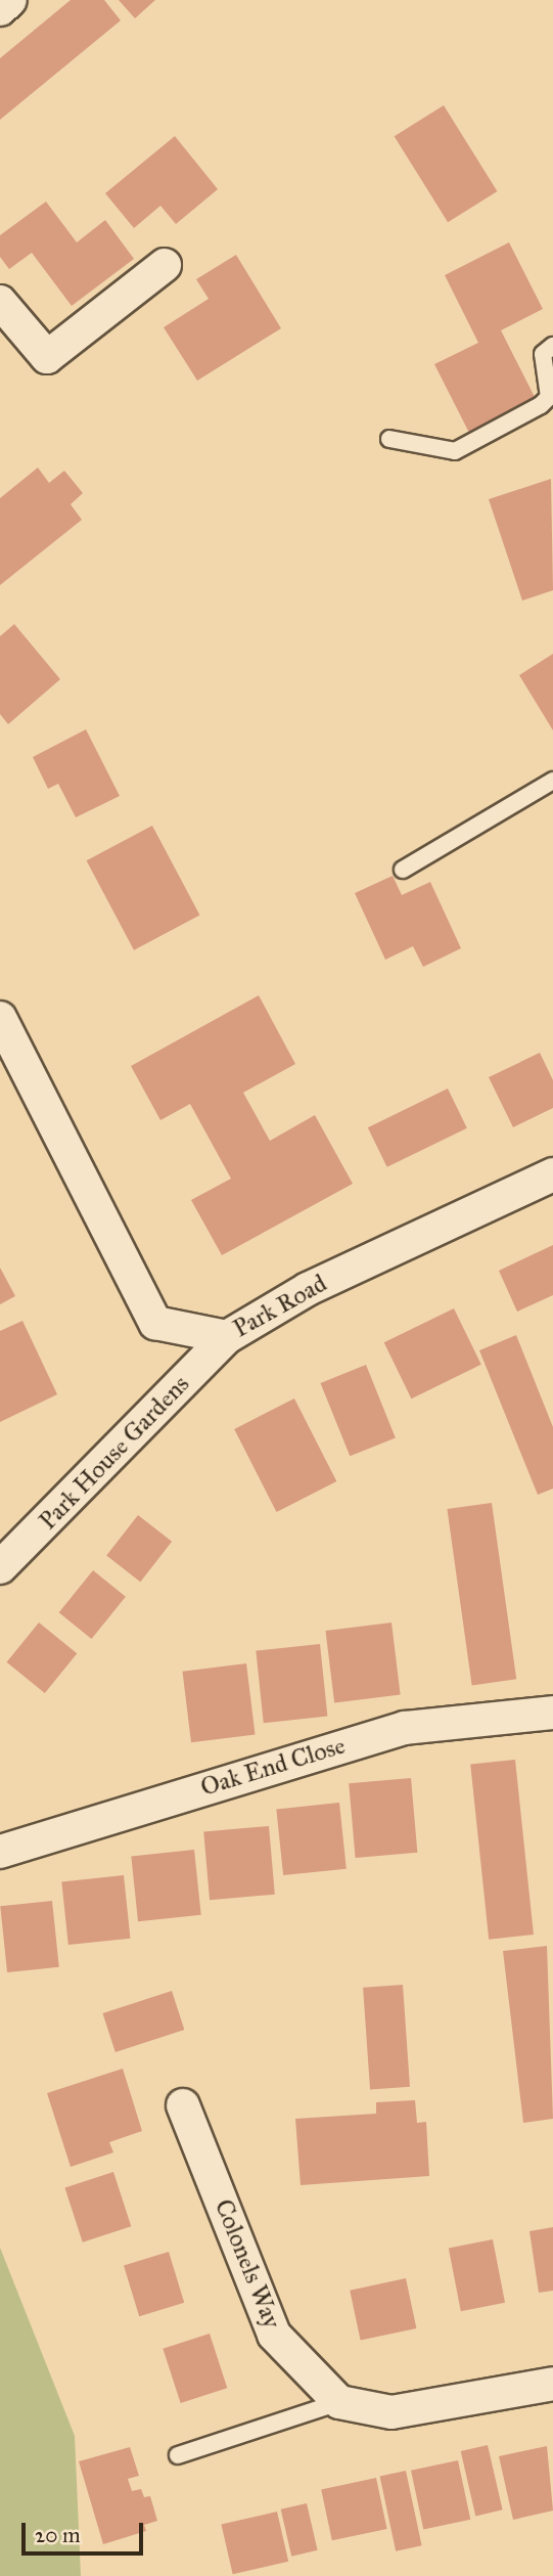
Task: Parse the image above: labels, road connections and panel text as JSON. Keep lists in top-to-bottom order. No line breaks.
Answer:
{"streets":{"street":["Park Road","Park House Gardens","Oak End Close","Colonels Way"]},"crossings":[["Park Road","Park House Gardens"]],"scale_bar":"20 m"}
